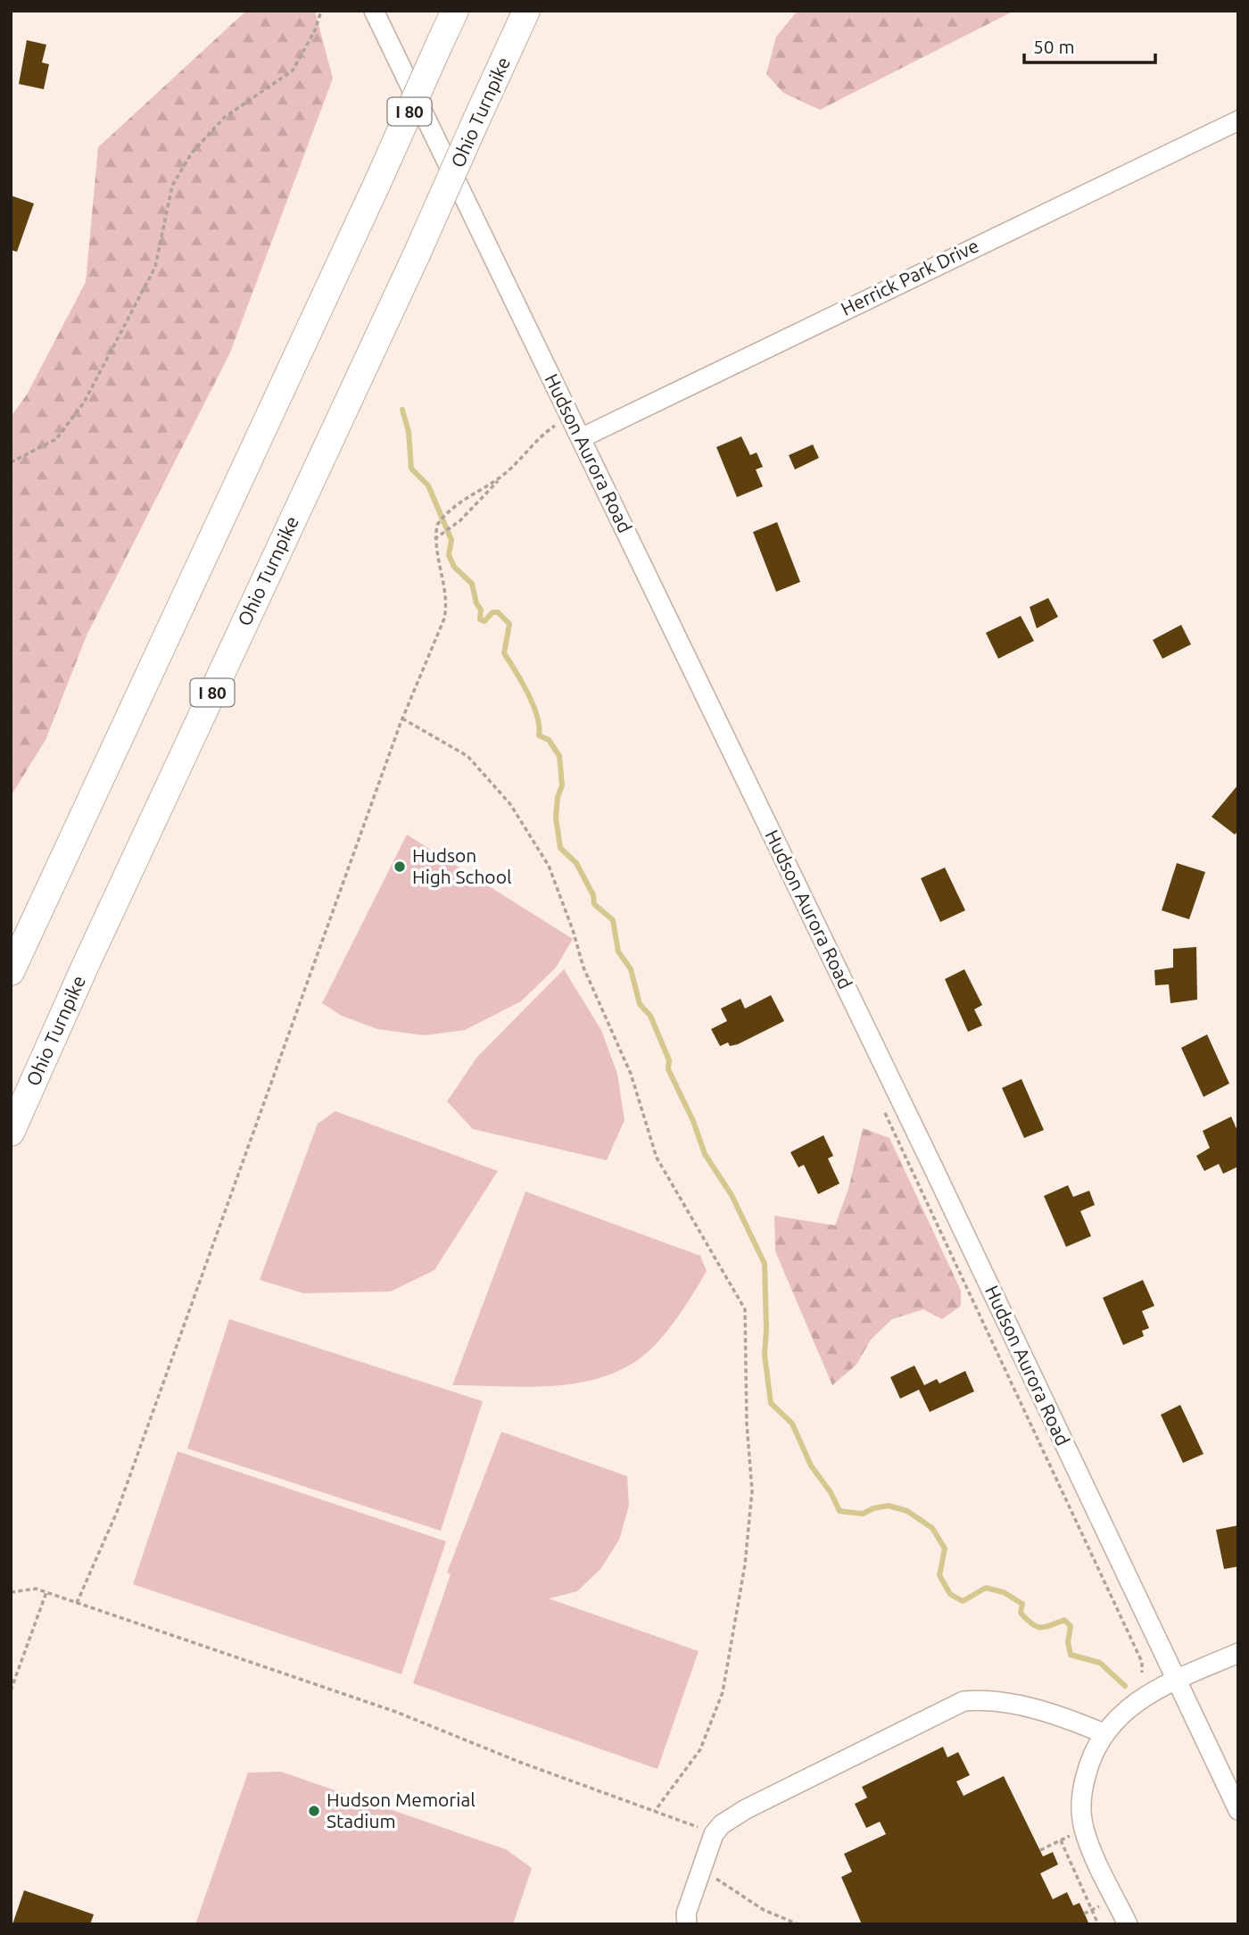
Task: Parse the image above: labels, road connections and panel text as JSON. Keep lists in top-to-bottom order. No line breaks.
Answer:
{"streets":{"highway":["I 80","Ohio Turnpike"],"street":["Herrick Park Drive","Hudson Aurora Road"]},"crossings":[["Herrick Park Drive","Hudson Aurora Road"]],"places":["Hudson High School","Hudson Memorial Stadium"],"scale_bar":"50 m"}
